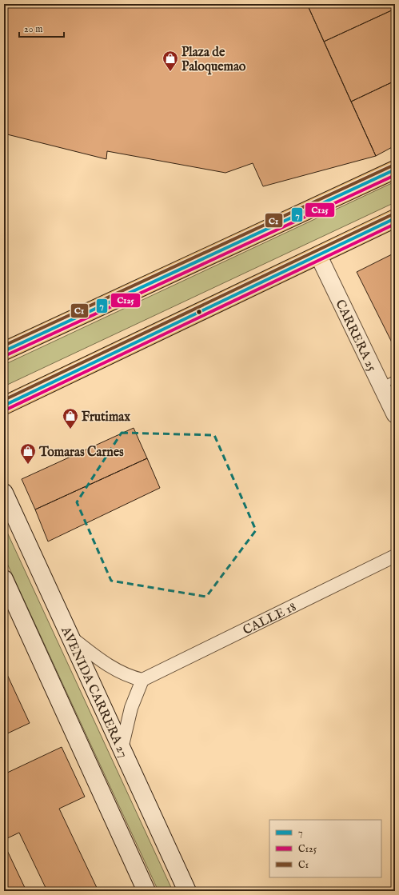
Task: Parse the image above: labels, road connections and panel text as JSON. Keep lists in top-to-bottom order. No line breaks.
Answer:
{"streets":{"main road":["AVENIDA CARRERA 27"],"street":["CARRERA 25","CALLE 18"]},"places":{"shop":["Plaza de Paloquemao","Frutimax","Tomaras Carnes"]},"lines":["transit line C1","transit line 7","transit line C125"],"legend":["7","C125","C1"],"scale_bar":"20 m"}
